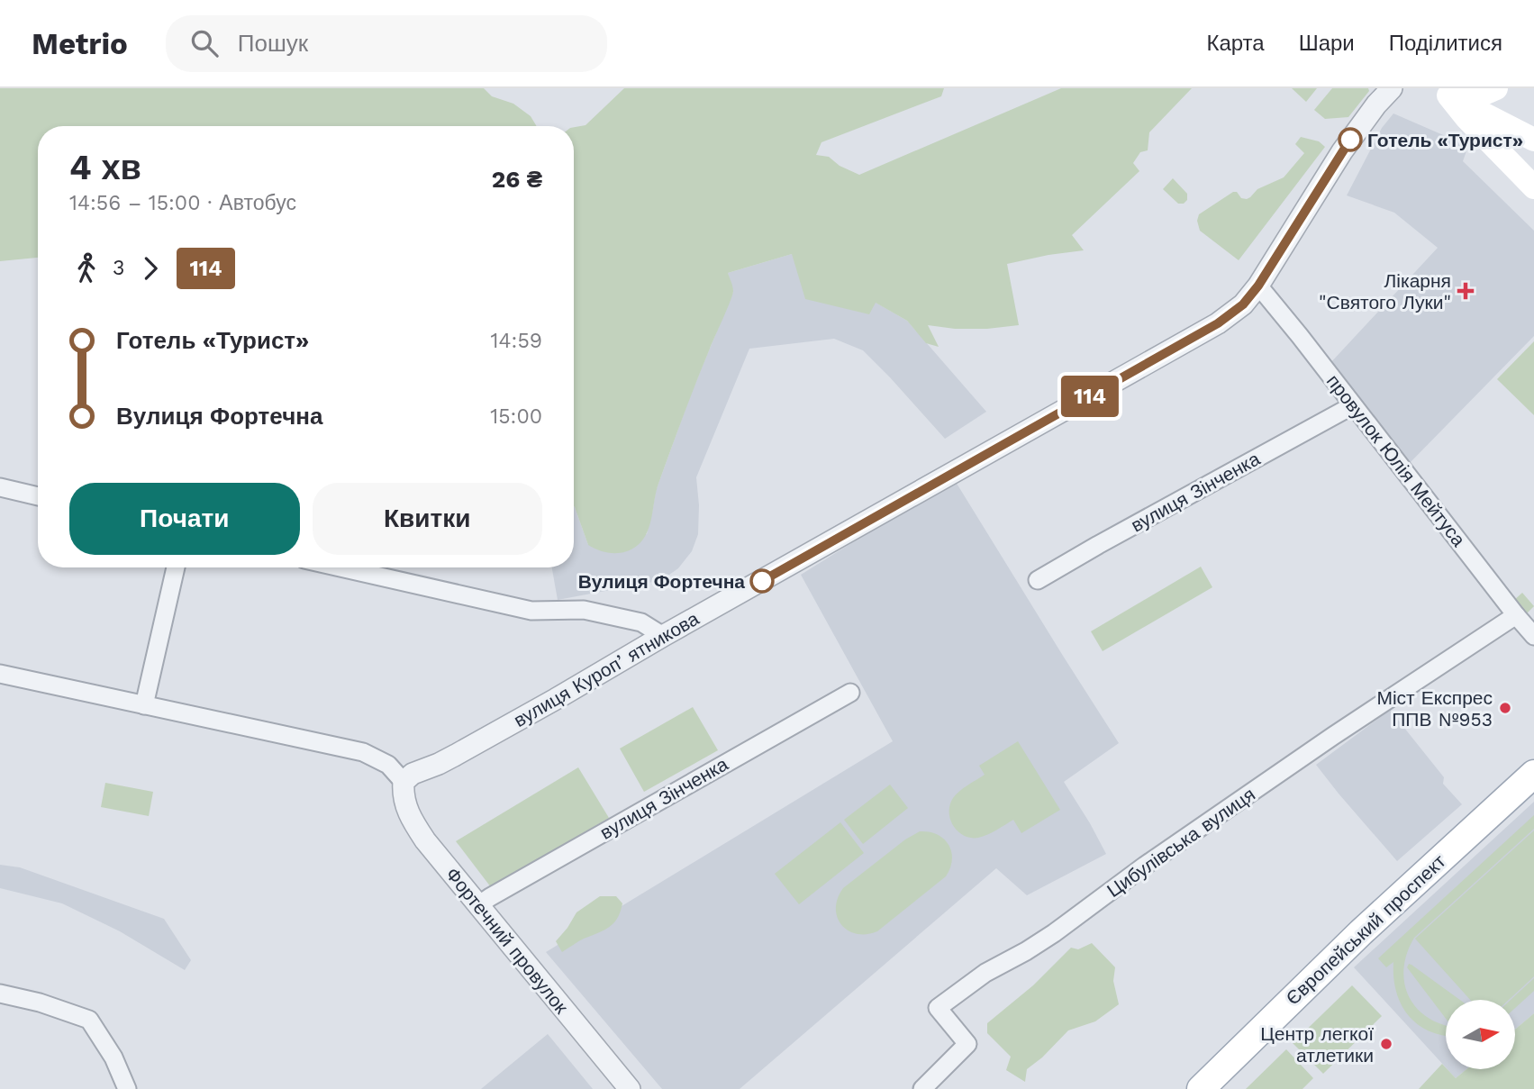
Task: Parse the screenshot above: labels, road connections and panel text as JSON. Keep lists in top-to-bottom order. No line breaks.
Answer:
{"streets":{"main road":["Європейський проспект"],"street":["провулок Юлія Мейтуса","вулиця Зінченка","вулиця Куропʼятникова","Цибулівська вулиця","Фортечний провулок"]},"crossings":[["провулок Юлія Мейтуса","вулиця Зінченка"],["провулок Юлія Мейтуса","вулиця Куропʼятникова"],["провулок Юлія Мейтуса","Цибулівська вулиця"],["вулиця Зінченка","Фортечний провулок"],["вулиця Куропʼятникова","Фортечний провулок"]],"places":{"other":["Готель «Турист»","Вулиця Фортечна","Міст Експрес ППВ №953","Центр легкої атлетики"],"health":["Лікарня \"Святого Луки\""]},"lines":["bus line 114"],"north":"right","page":{"header":"Metrio","search":"Пошук","nav":["Карта","Шари","Поділитися"],"on_map":"114","heading":["4 хв","14:56 – 15:00 · Автобус","26 ₴"],"legs":["3","114"],"list":[{"name":"Готель «Турист»","value":"14:59"},{"name":"Вулиця Фортечна","value":"15:00"}],"buttons":["Почати","Квитки"]}}
